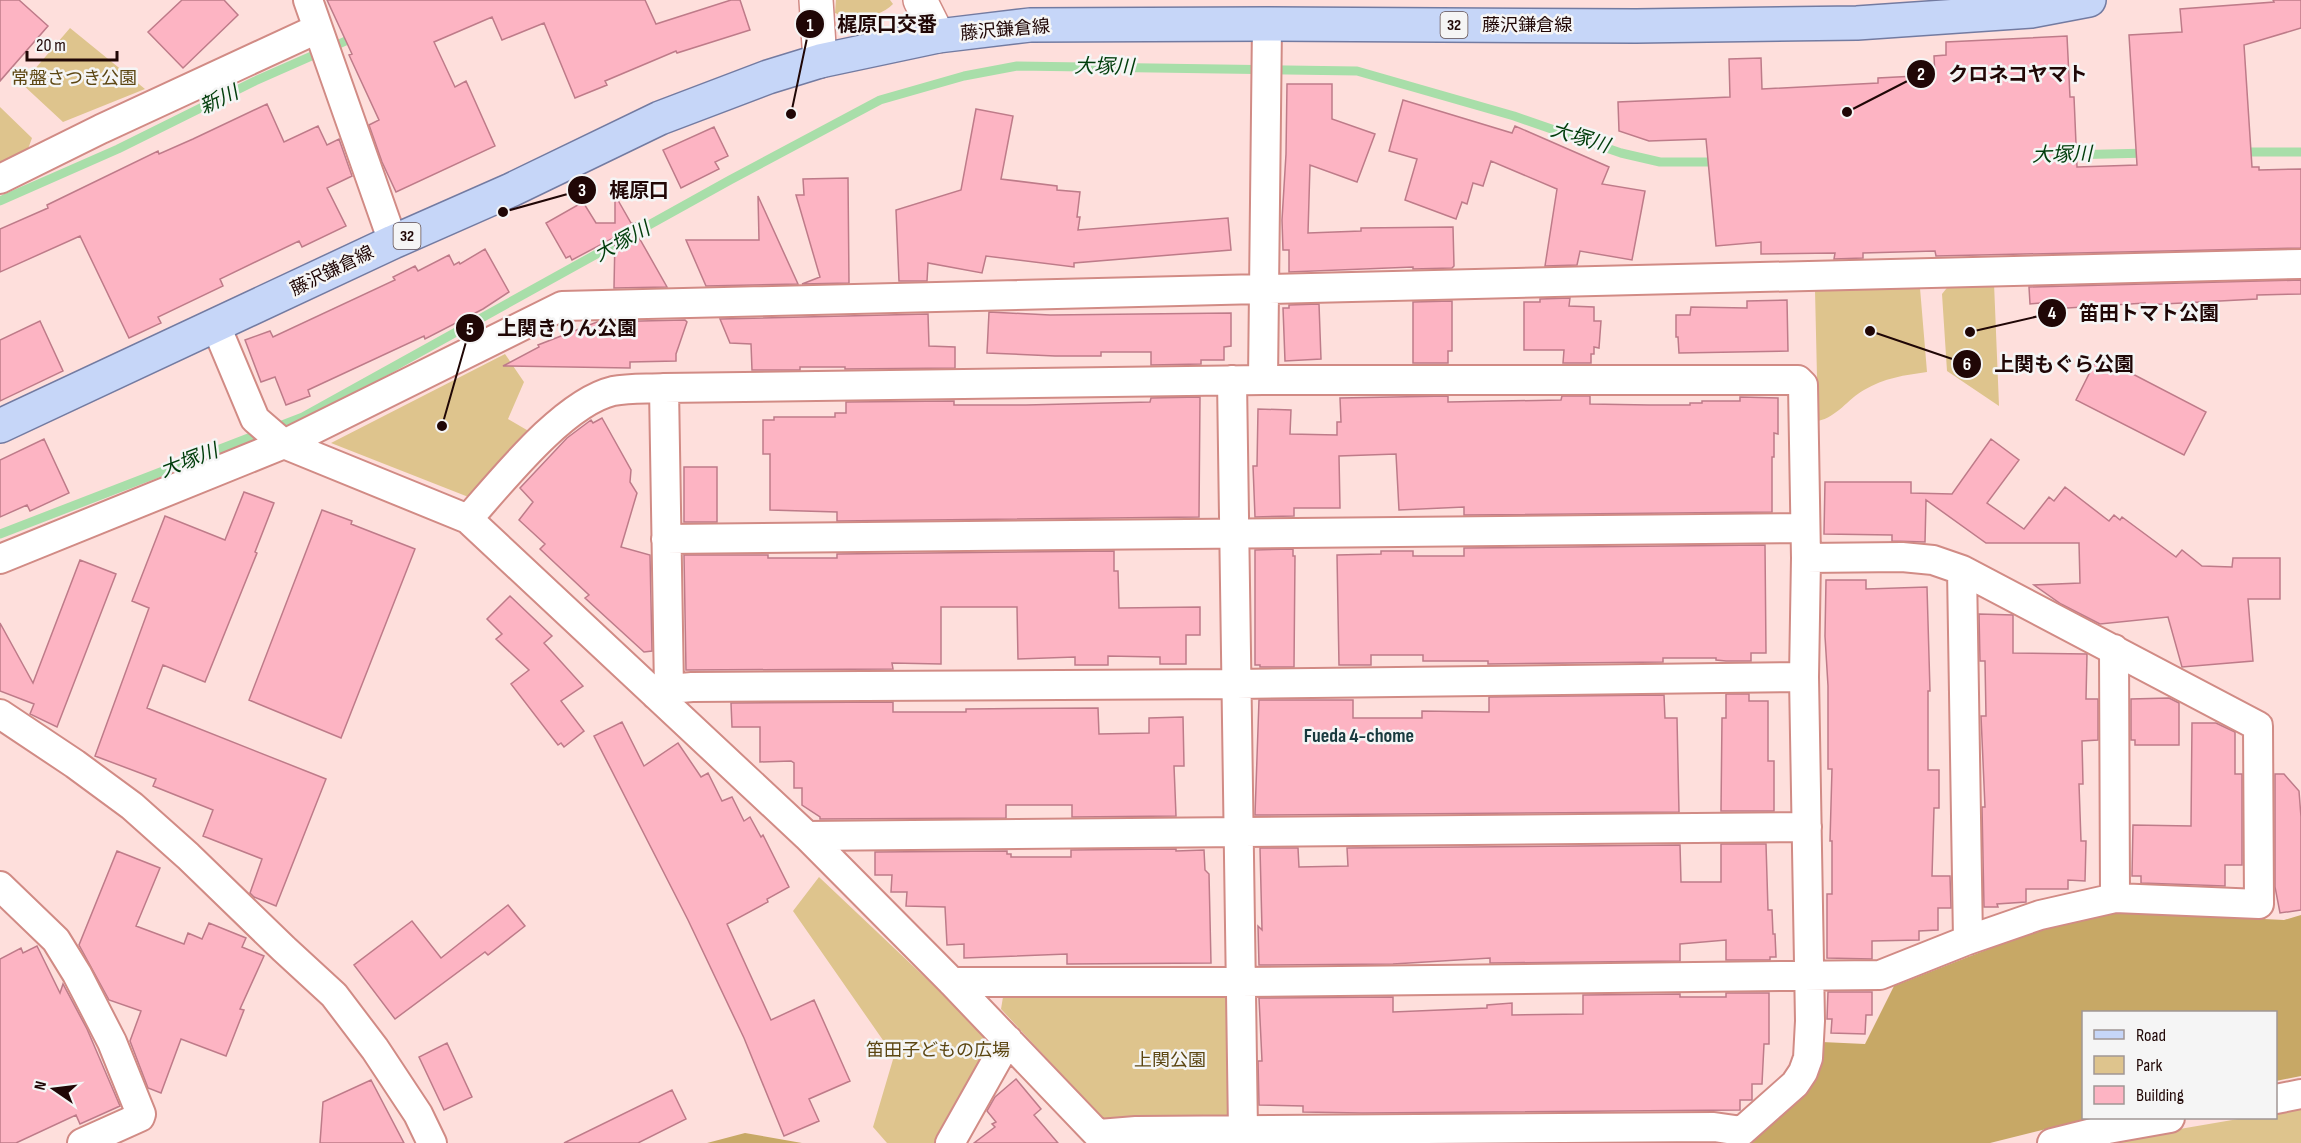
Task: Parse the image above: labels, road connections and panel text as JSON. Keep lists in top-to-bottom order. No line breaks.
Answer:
{"streets":{"main road":["32","藤沢鎌倉線"]},"districts":["Fueda 4-chome"],"water":["大塚川","新川"],"parks":["常盤さつき公園","笛田子どもの広場","上関公園"],"places":["クロネコヤマト","梶原口交番","梶原口","上関もぐら公園","笛田トマト公園","上関きりん公園"],"legend":["Road","Park","Building"],"scale_bar":"20 m","north":"left"}
